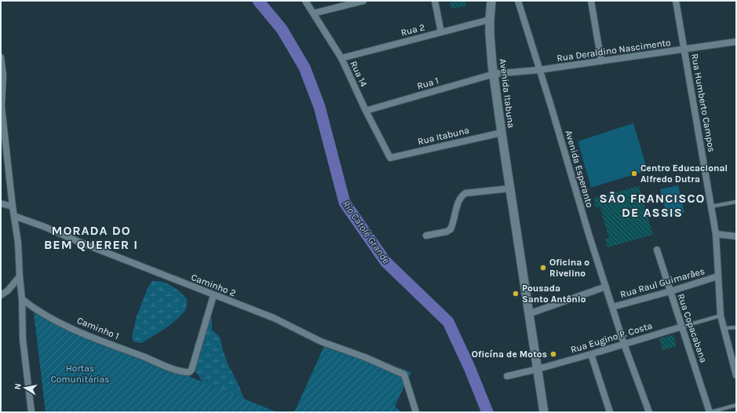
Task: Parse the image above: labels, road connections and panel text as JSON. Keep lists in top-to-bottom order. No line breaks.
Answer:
{"streets":{"main road":["Avenida Itabuna"],"street":["Rua 2","Rua Deraldino Nascimento","Rua 14","Rua 1","Rua Humberto Campos","Rua Itabuna","Avenida Esperanto","Rua Raul Guimarães","Caminho 2","Caminho 1","Rua Copacabana","Rua Eugino P. Costa"]},"crossings":[["Rua 2","Rua 14"],["Rua 2","Avenida Itabuna"],["Rua Deraldino Nascimento","Rua 1"],["Rua Deraldino Nascimento","Avenida Itabuna"],["Rua Deraldino Nascimento","Rua Humberto Campos"],["Rua Deraldino Nascimento","Avenida Esperanto"],["Rua 14","Rua 1"],["Rua 14","Rua Itabuna"],["Rua 1","Avenida Itabuna"],["Avenida Itabuna","Rua Itabuna"],["Avenida Itabuna","Rua Eugino P. Costa"],["Rua Humberto Campos","Rua Raul Guimarães"],["Rua Humberto Campos","Rua Eugino P. Costa"],["Avenida Esperanto","Rua Raul Guimarães"],["Avenida Esperanto","Rua Eugino P. Costa"],["Rua Raul Guimarães","Rua Copacabana"],["Caminho 2","Caminho 1"],["Rua Copacabana","Rua Eugino P. Costa"]],"districts":["SÃO FRANCISCO DE ASSIS","MORADA DO BEM QUERER I"],"water":["Rio Catolé Grande"],"parks":["Hortas Comunitárias"],"places":["Centro Educacional Alfredo Dutra","Oficina o Rivelino","Pousada Santo Antônio","Oficína de Motos"],"north":"left"}
